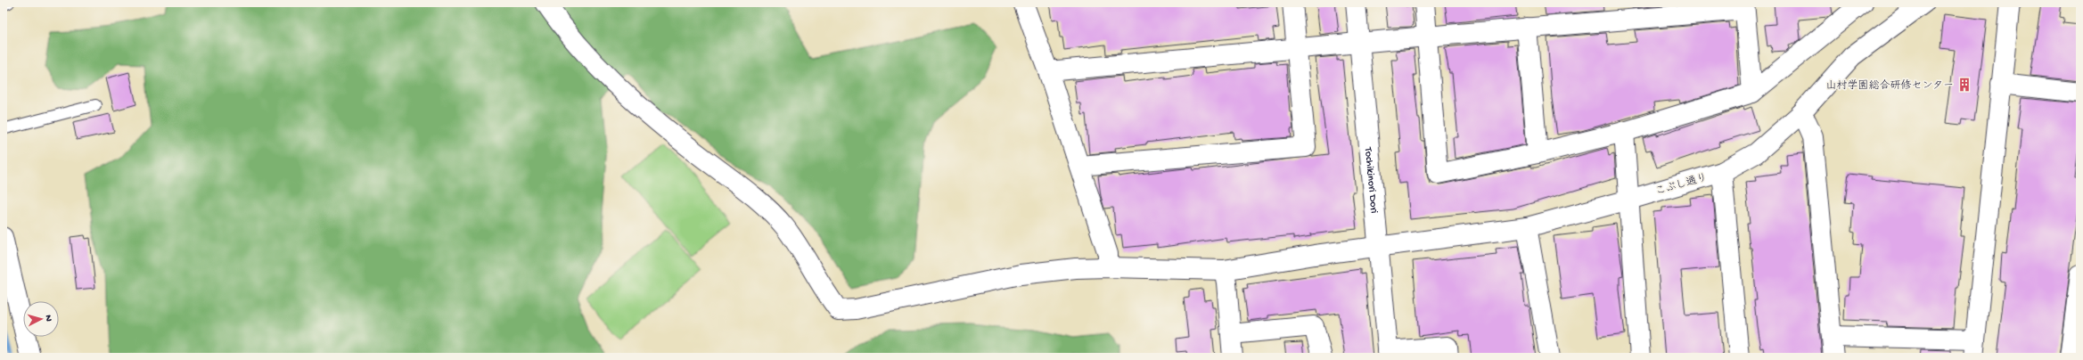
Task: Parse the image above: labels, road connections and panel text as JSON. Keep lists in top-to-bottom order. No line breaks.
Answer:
{"streets":{"street":["Tochikinori Dori","こぶし通り"]},"crossings":[["Tochikinori Dori","こぶし通り"]],"places":{"building":["山村学園総合研修センター"]},"north":"right"}
